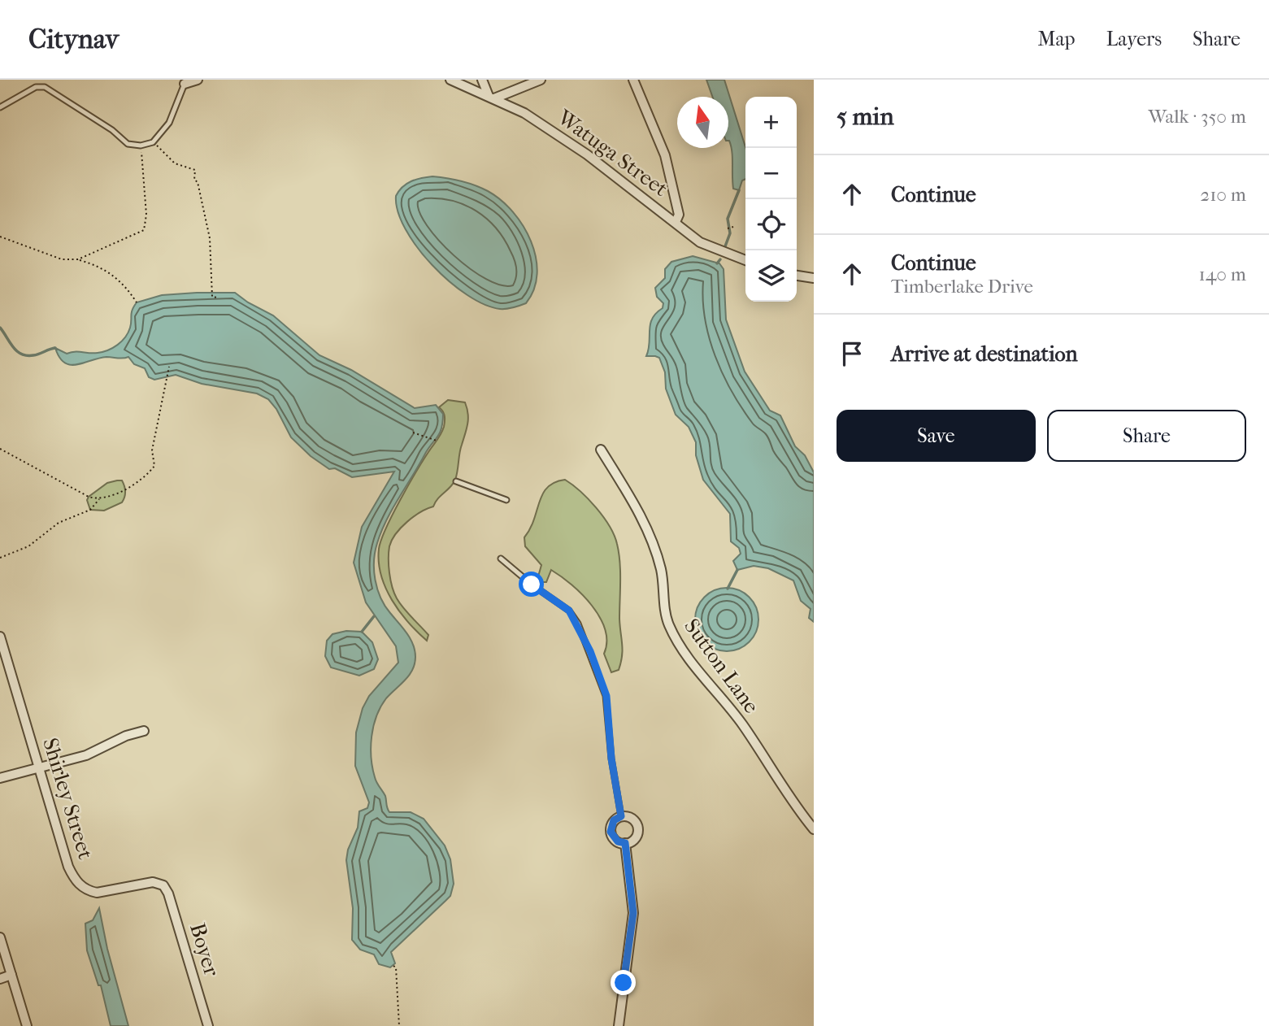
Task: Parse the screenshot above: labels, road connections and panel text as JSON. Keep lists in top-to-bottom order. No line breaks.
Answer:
{"streets":{"street":["Watuga Street","Sutton Lane","Shirley Street","Boyer"]},"crossings":[["Shirley Street","Boyer"]],"north":"top","page":{"header":"Citynav","nav":["Map","Layers","Share"],"heading":["5 min","Walk · 350 m"],"map_buttons":["+","−"],"list":[["Continue","210 m"],["Continue","Timberlake Drive","140 m"],"Arrive at destination"],"buttons":["Save","Share"]}}
